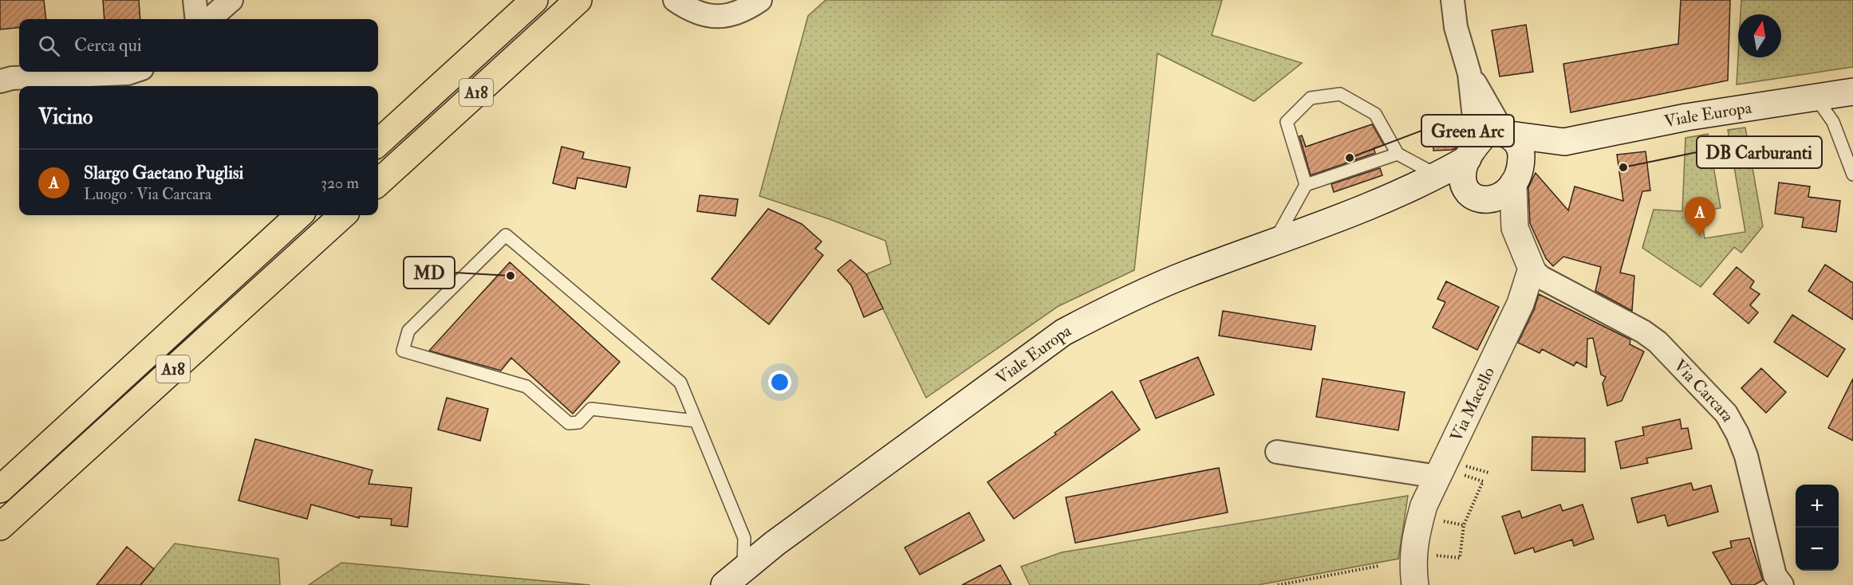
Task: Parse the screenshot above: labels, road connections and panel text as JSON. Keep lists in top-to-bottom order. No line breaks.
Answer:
{"streets":{"highway":["A18"],"main road":["Viale Europa","Via Macello"],"street":["Via Carcara"]},"crossings":[["Via Carcara","Via Macello"]],"places":["Green Arc","DB Carburanti","MD"],"north":"top","page":{"search":"Cerca qui","heading":"Vicino","list":[{"mark":"A","name":"Slargo Gaetano Puglisi","note":"Luogo · Via Carcara","value":"320 m"}],"pins":"A","map_buttons":["+","−"]}}
